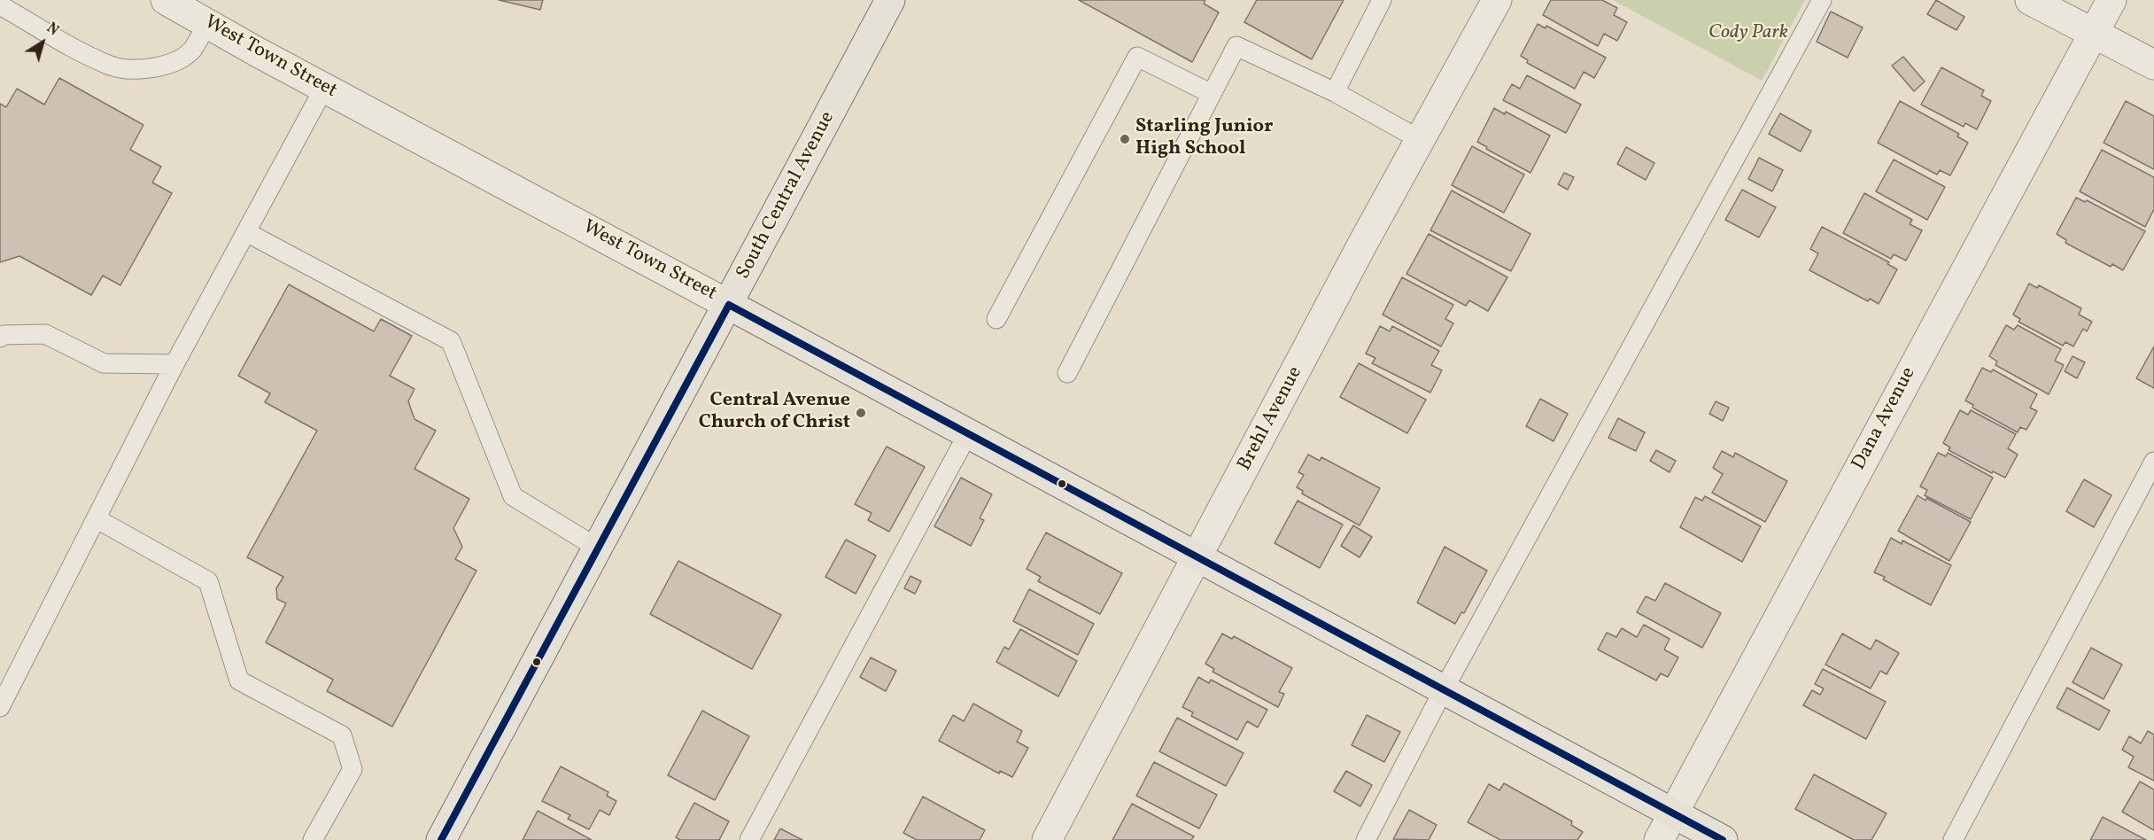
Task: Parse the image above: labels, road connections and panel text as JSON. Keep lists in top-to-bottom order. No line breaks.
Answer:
{"streets":{"main road":["West Town Street","South Central Avenue"],"street":["Brehl Avenue","Dana Avenue"]},"crossings":[["West Town Street","South Central Avenue"],["West Town Street","Brehl Avenue"],["West Town Street","Dana Avenue"]],"parks":["Cody Park"],"places":["Starling Junior High School","Central Avenue Church of Christ"],"north":"top right"}
